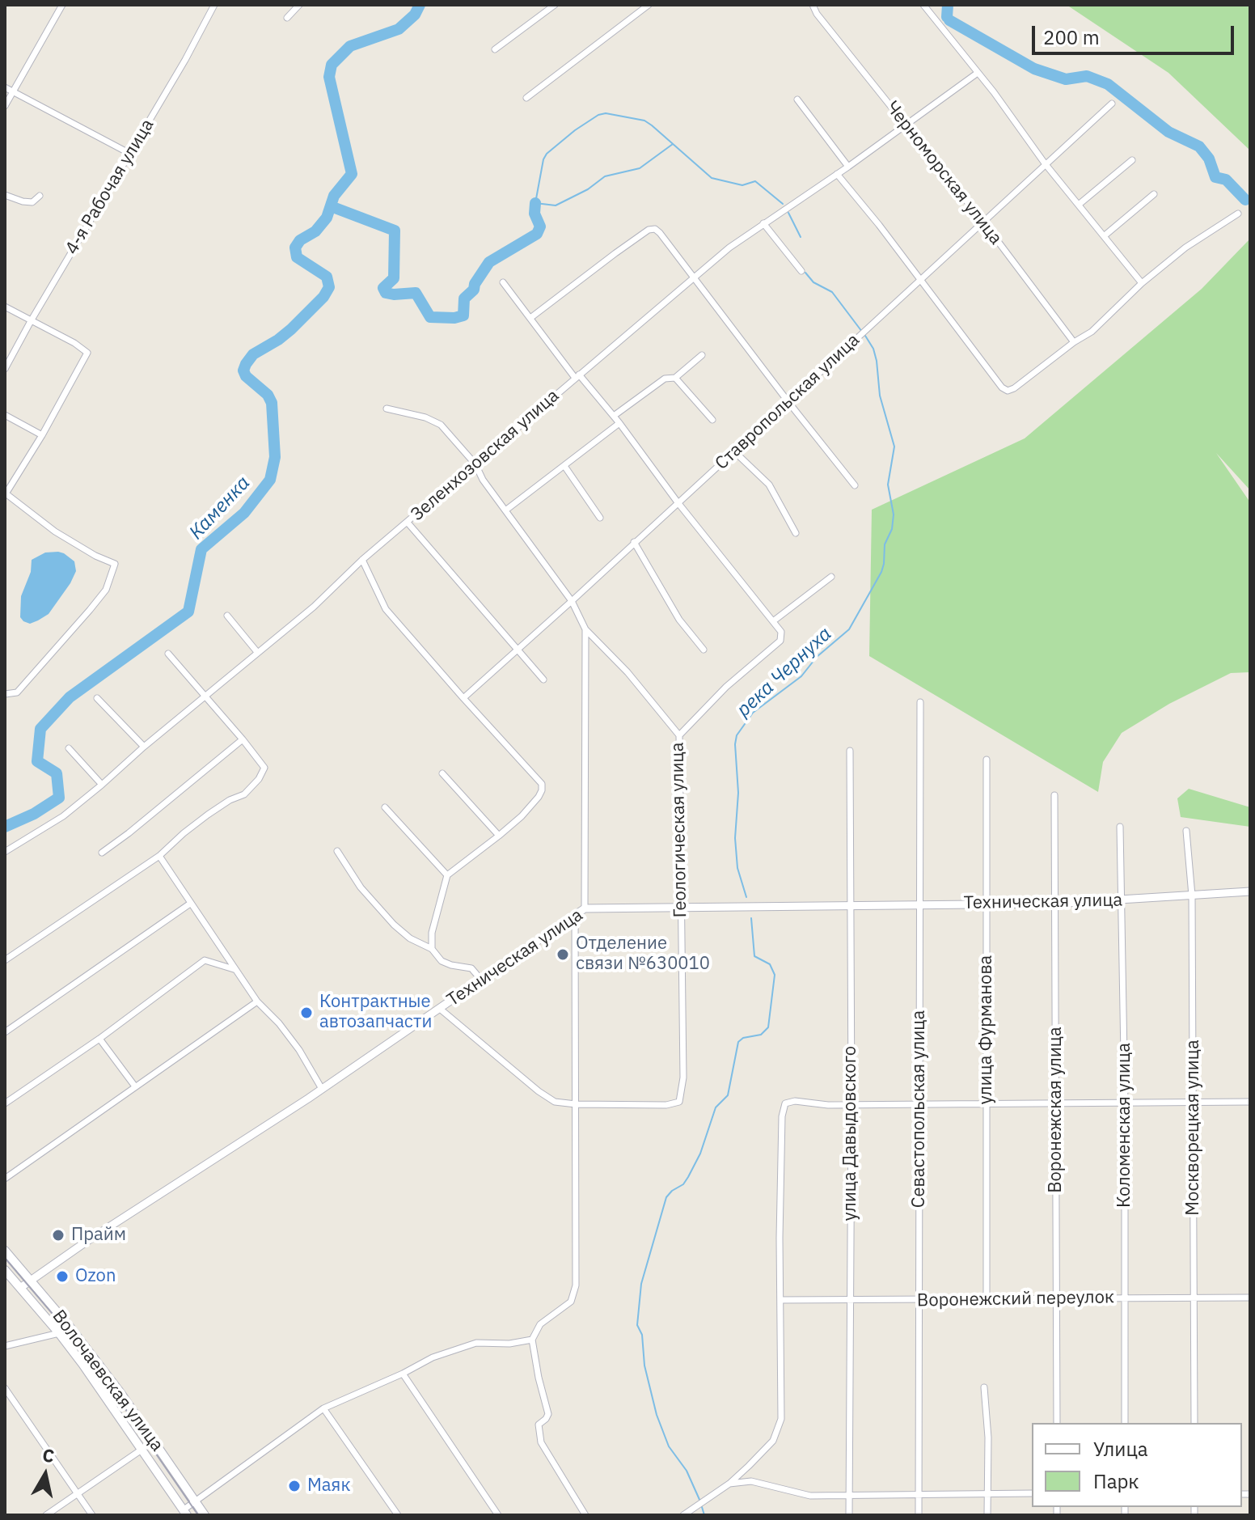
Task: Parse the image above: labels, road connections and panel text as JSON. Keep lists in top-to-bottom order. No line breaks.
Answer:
{"streets":{"main road":["Волочаевская улица"],"street":["Черноморская улица","4-я Рабочая улица","Ставропольская улица","Зеленхозовская улица","Геологическая улица","Техническая улица","улица Фурманова","Севастопольская улица","Воронежская улица","Коломенская улица","Москворецкая улица","улица Давыдовского","Воронежский переулок"]},"crossings":[["Черноморская улица","Ставропольская улица"],["Черноморская улица","Зеленхозовская улица"],["Ставропольская улица","Геологическая улица"],["Зеленхозовская улица","Геологическая улица"],["Геологическая улица","Техническая улица"],["Техническая улица","улица Фурманова"],["Техническая улица","Севастопольская улица"],["Техническая улица","Воронежская улица"],["Техническая улица","Коломенская улица"],["Техническая улица","Москворецкая улица"],["Техническая улица","улица Давыдовского"],["Техническая улица","Волочаевская улица"],["улица Фурманова","Воронежский переулок"],["Севастопольская улица","Воронежский переулок"],["Воронежская улица","Воронежский переулок"],["Коломенская улица","Воронежский переулок"],["Москворецкая улица","Воронежский переулок"],["улица Давыдовского","Воронежский переулок"]],"water":["Каменка","река Чернуха"],"places":["Отделение связи №630010","Контрактные автозапчасти","Прайм","Ozon","Маяк"],"legend":["Улица","Парк"],"scale_bar":"200 m","north":"top"}
